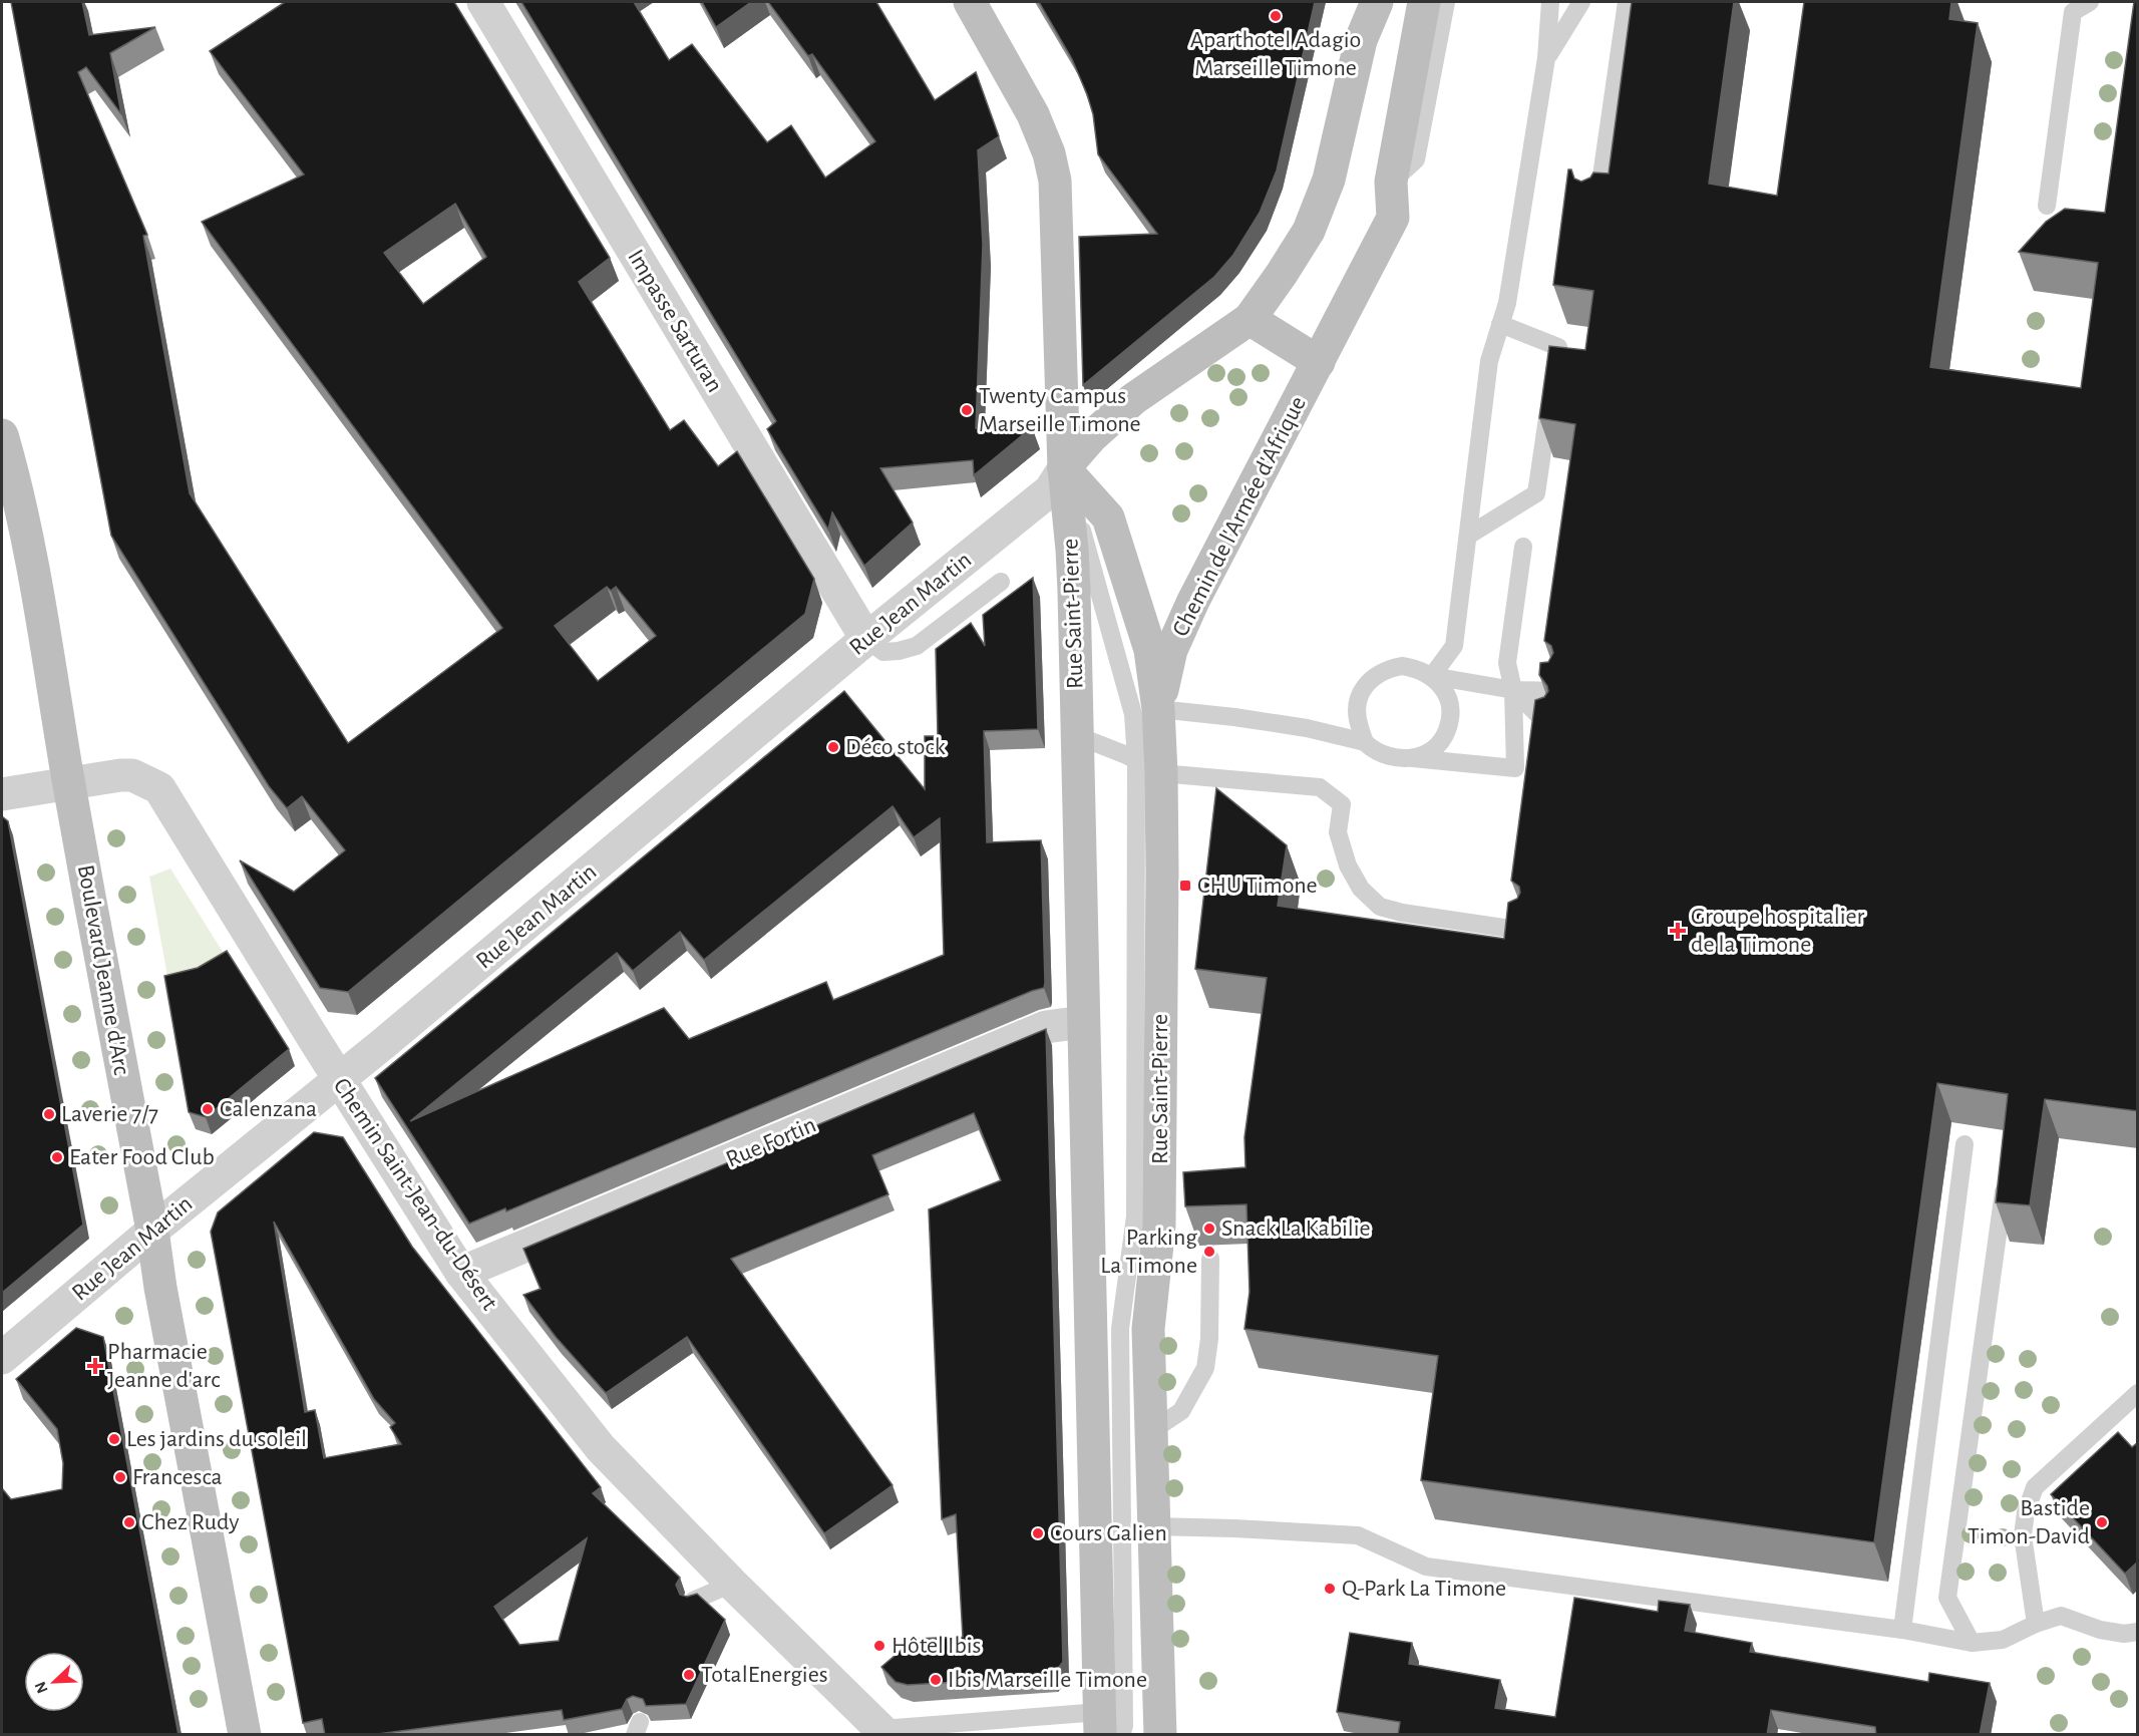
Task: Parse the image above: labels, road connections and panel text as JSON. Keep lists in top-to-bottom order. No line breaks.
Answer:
{"streets":{"main road":["Chemin de l'Armée d'Afrique","Rue Saint-Pierre","Boulevard Jeanne d'Arc"],"street":["Impasse Sarturan","Rue Jean Martin","Rue Fortin","Chemin Saint-Jean-du-Désert"]},"crossings":[["Impasse Sarturan","Rue Jean Martin"],["Chemin de l'Armée d'Afrique","Rue Saint-Pierre"],["Rue Jean Martin","Rue Saint-Pierre"],["Rue Jean Martin","Boulevard Jeanne d'Arc"],["Rue Jean Martin","Chemin Saint-Jean-du-Désert"],["Rue Saint-Pierre","Rue Fortin"],["Boulevard Jeanne d'Arc","Chemin Saint-Jean-du-Désert"],["Rue Fortin","Chemin Saint-Jean-du-Désert"]],"places":{"other":["Aparthotel Adagio Marseille Timone","Twenty Campus Marseille Timone","Déco stock","Calenzana","Laverie 7/7","Eater Food Club","Snack La Kabilie","Parking La Timone","Les jardins du soleil","Francesca","Chez Rudy","Bastide Timon-David","Cours Galien","Q-Park La Timone","Hôtel Ibis","TotalEnergies","Ibis Marseille Timone"],"transit":["CHU Timone"],"health":["Groupe hospitalier de la Timone","Pharmacie Jeanne d'arc"]},"north":"bottom left"}
